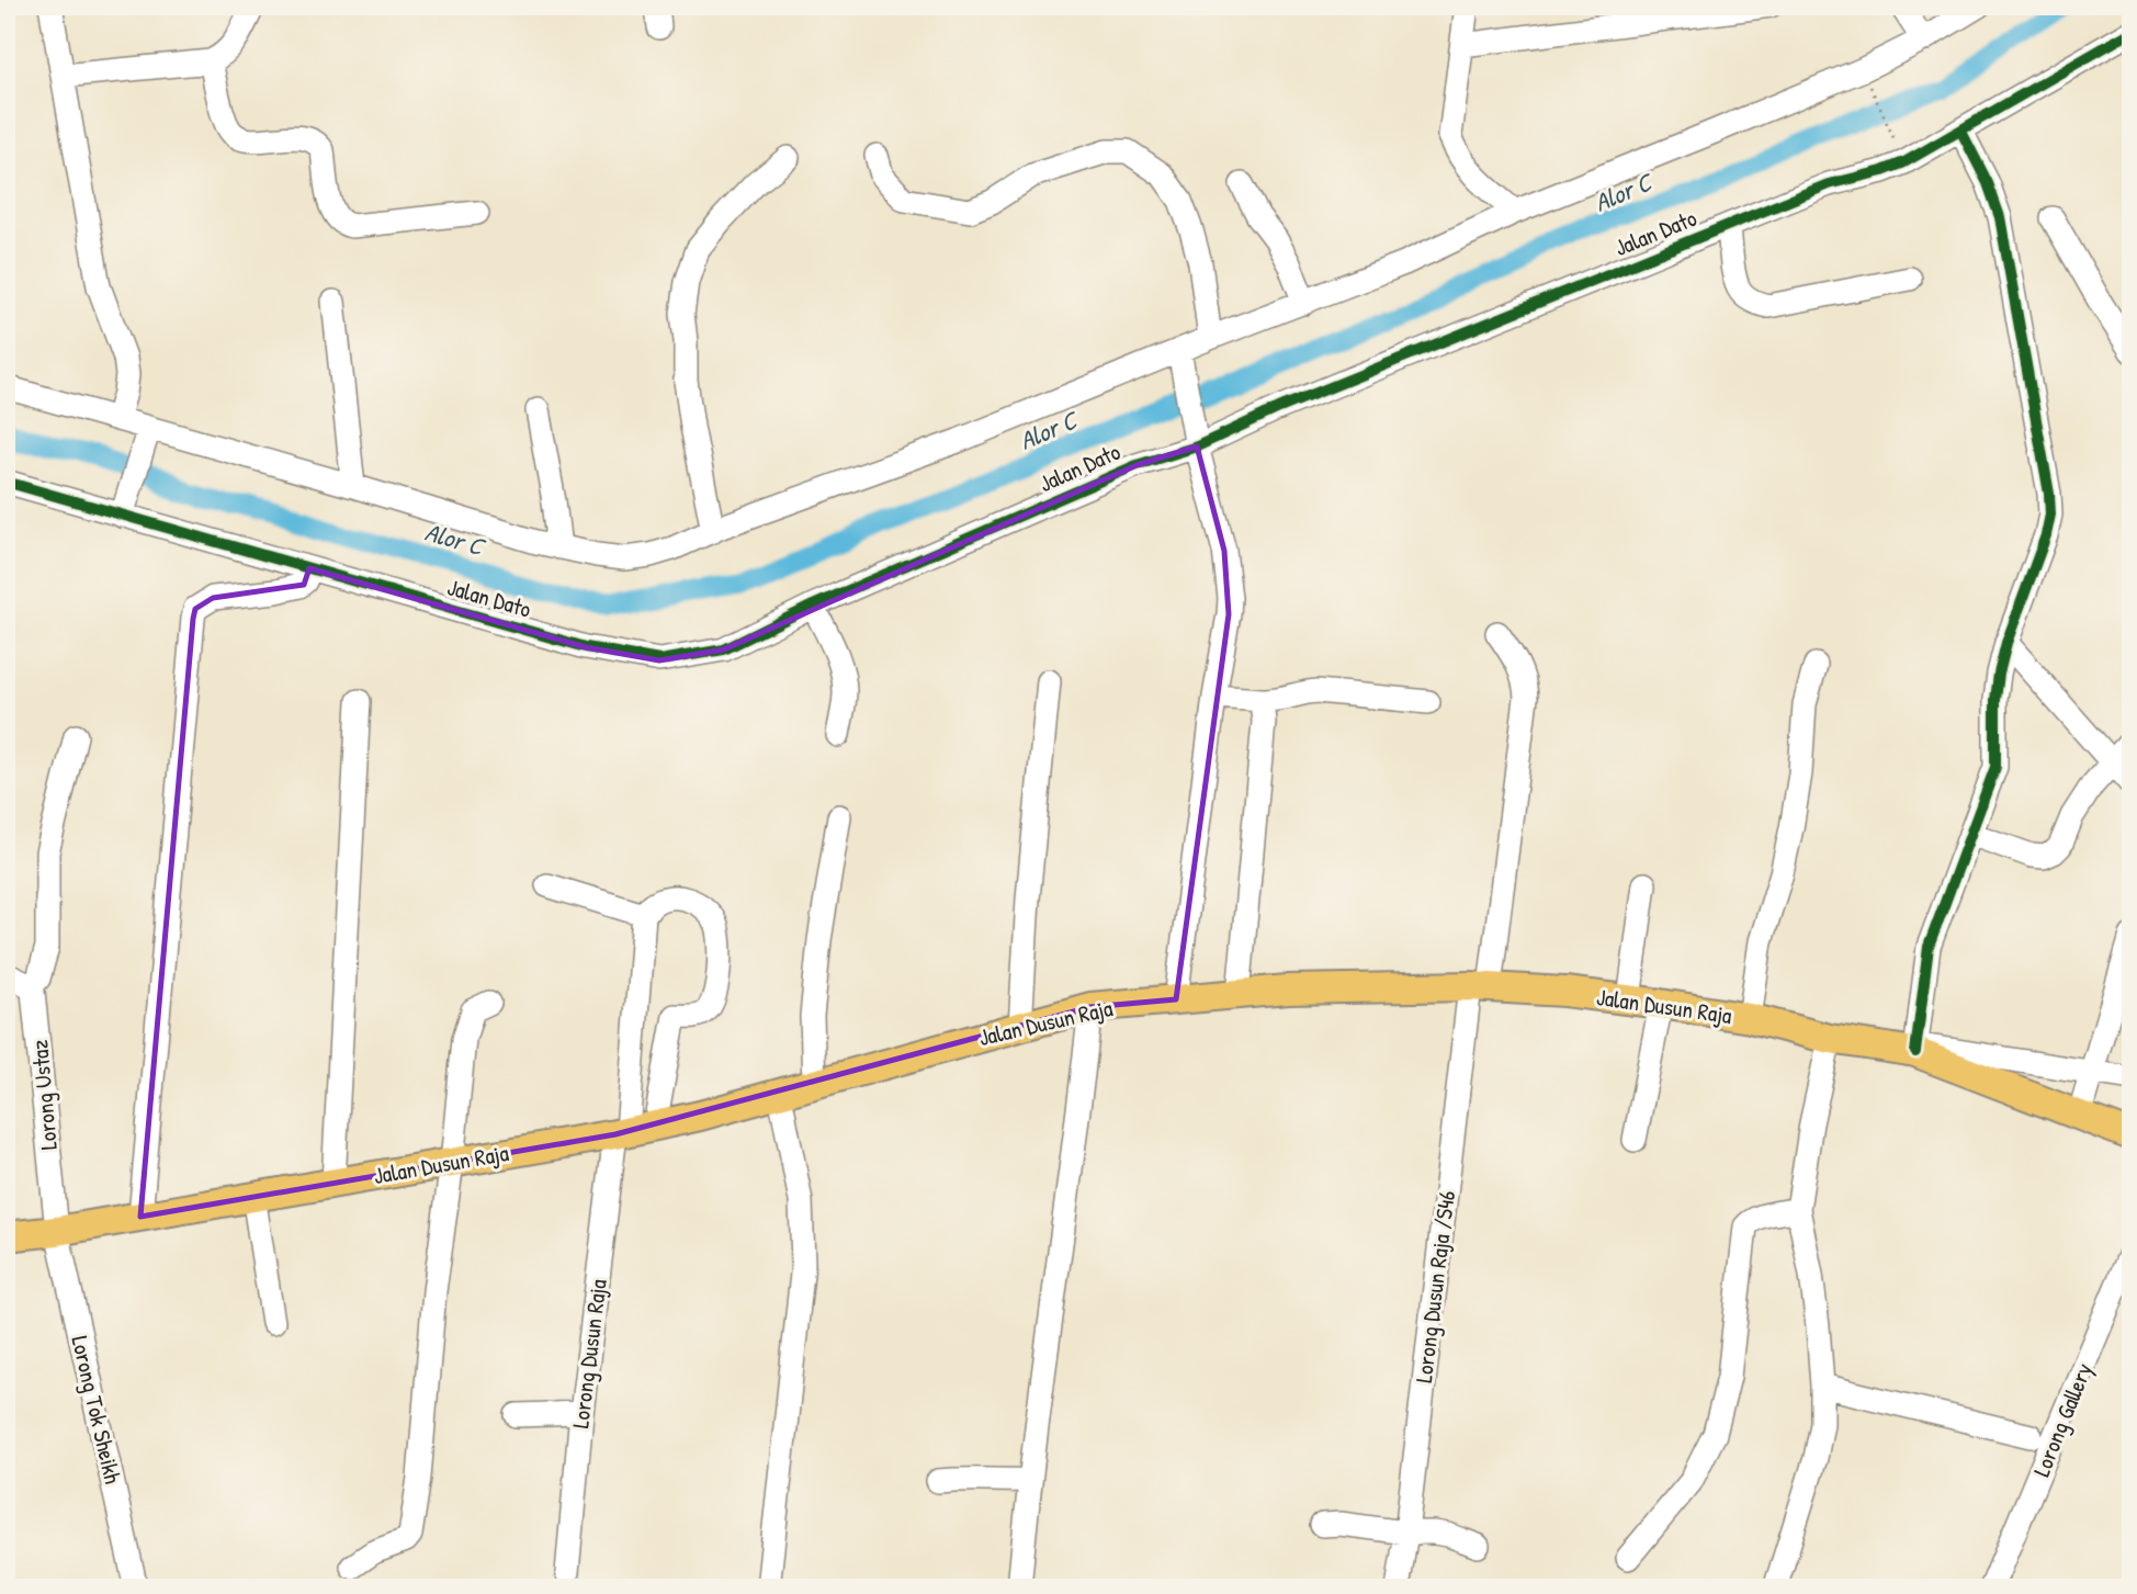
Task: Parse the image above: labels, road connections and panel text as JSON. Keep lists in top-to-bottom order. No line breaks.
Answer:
{"streets":{"main road":["Jalan Dusun Raja"],"street":["Jalan Dato","Lorong Ustaz","Lorong Dusun Raja /S46","Lorong Dusun Raja","Lorong Tok Sheikh","Lorong Gallery"]},"crossings":[["Jalan Dusun Raja","Lorong Ustaz"],["Jalan Dusun Raja","Lorong Dusun Raja /S46"],["Jalan Dusun Raja","Lorong Dusun Raja"],["Jalan Dusun Raja","Lorong Tok Sheikh"],["Lorong Ustaz","Lorong Tok Sheikh"]],"water":["Alor C"]}
